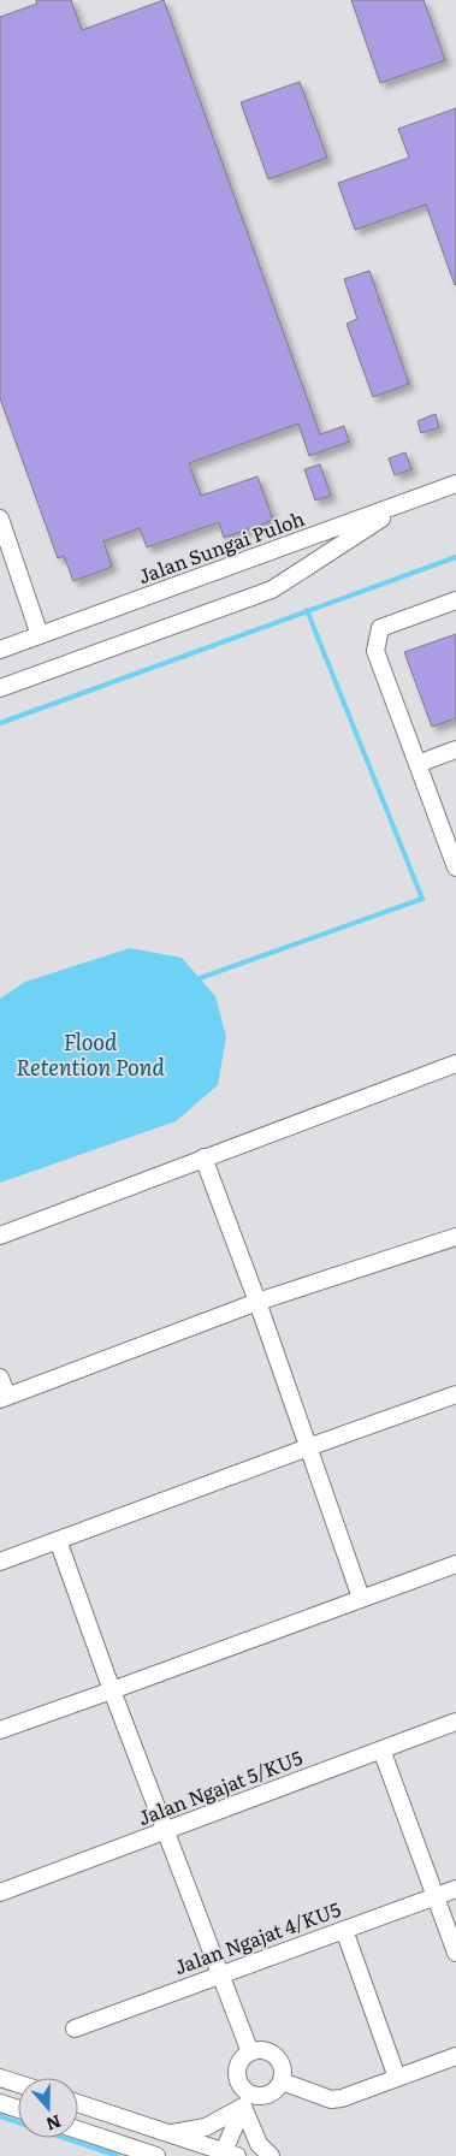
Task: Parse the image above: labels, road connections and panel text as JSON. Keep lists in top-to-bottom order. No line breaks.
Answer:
{"streets":{"street":["Jalan Sungai Puloh","Jalan Ngajat 5/KU5","Jalan Ngajat 4/KU5"]},"water":["Flood Retention Pond"],"north":"bottom"}
